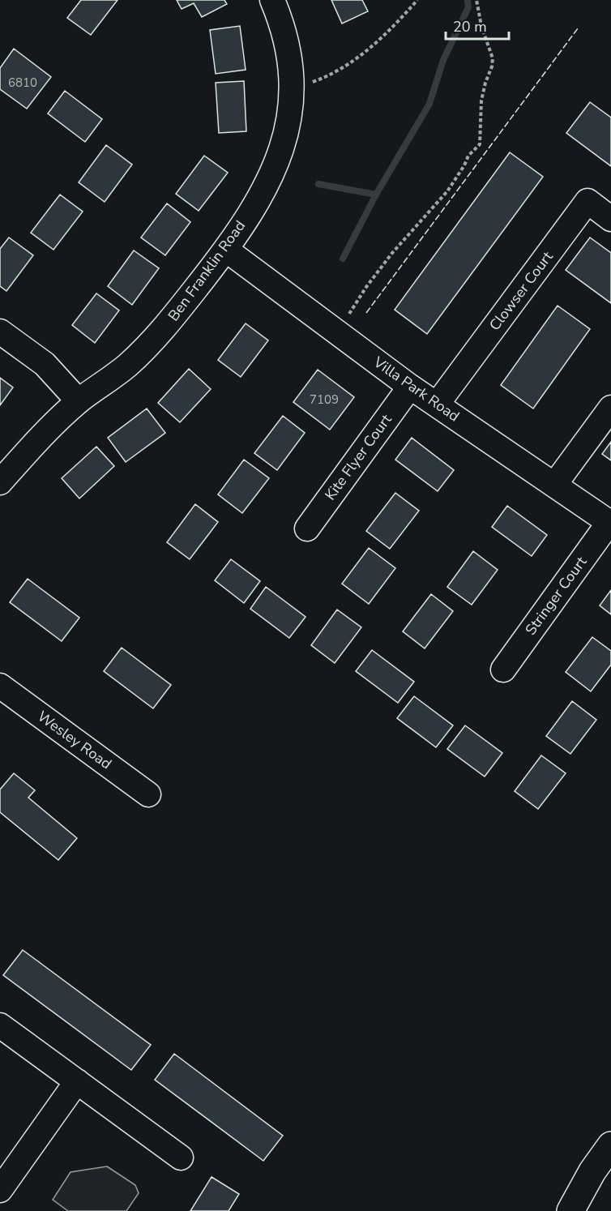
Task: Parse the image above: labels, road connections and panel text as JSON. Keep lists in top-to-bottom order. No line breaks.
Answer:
{"streets":{"street":["Ben Franklin Road","Clowser Court","Villa Park Road","Kite Flyer Court","Stringer Court","Wesley Road"]},"crossings":[["Ben Franklin Road","Villa Park Road"],["Clowser Court","Villa Park Road"],["Villa Park Road","Kite Flyer Court"],["Villa Park Road","Stringer Court"]],"house_numbers":["6810","7109"],"scale_bar":"20 m"}
